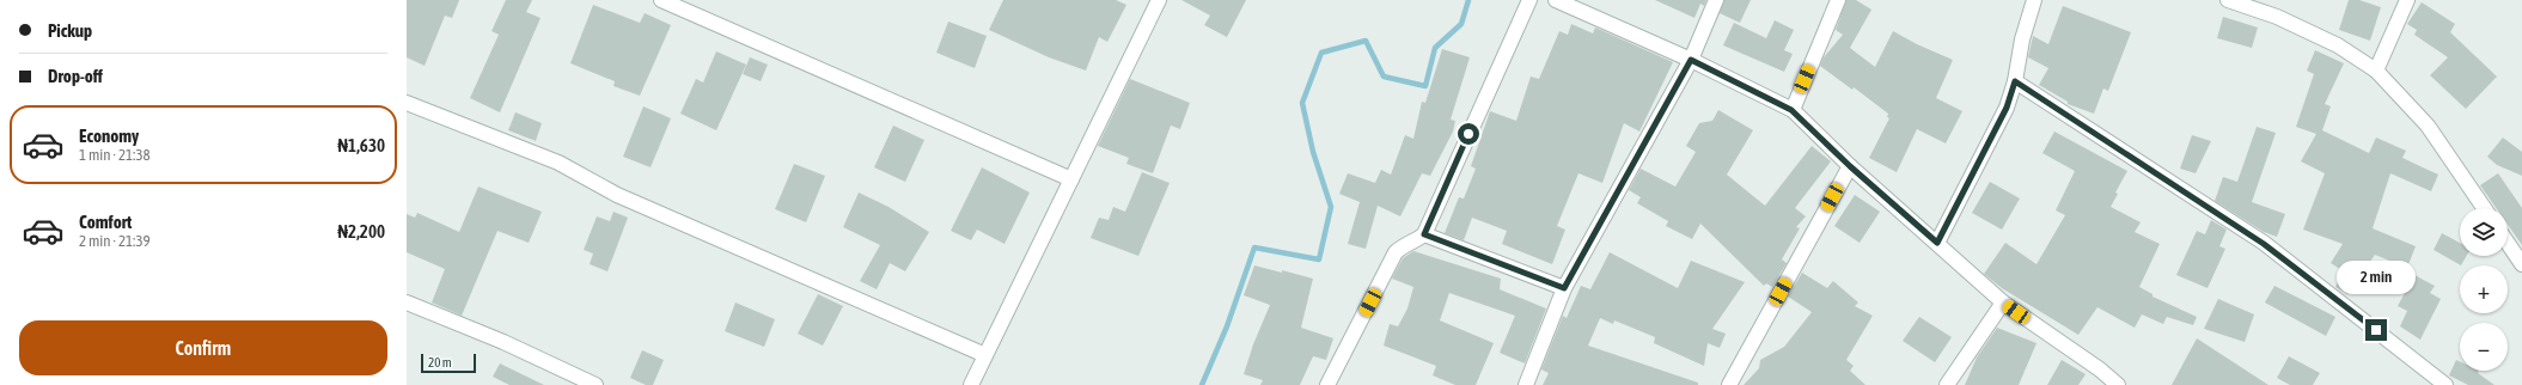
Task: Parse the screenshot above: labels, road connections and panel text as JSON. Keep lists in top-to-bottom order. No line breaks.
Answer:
{"scale_bar":"20 m","page":{"banner":["Pickup","Drop-off"],"list":[{"name":"Economy","note":"1 min · 21:38","value":"₦1,630"},{"name":"Comfort","note":"2 min · 21:39","value":"₦2,200"}],"map_buttons":["+","−"],"bubble":"2 min","buttons":"Confirm","scale":"20 m"}}
